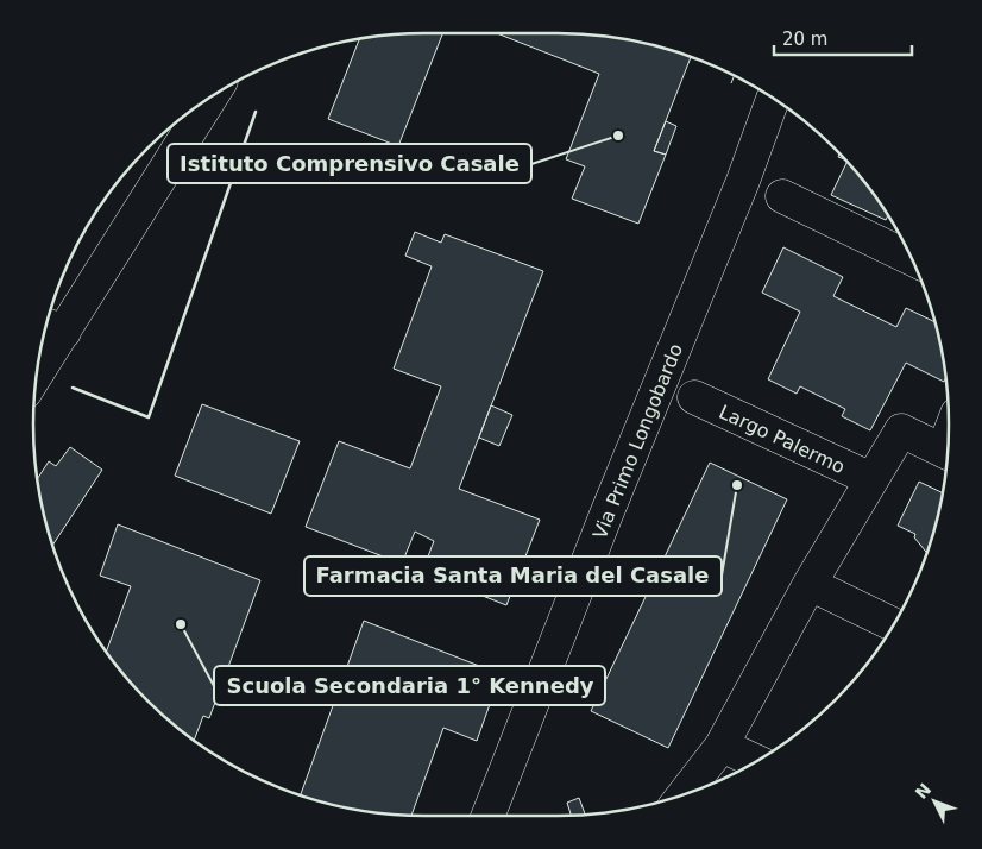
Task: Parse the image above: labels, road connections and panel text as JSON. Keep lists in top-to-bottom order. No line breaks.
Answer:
{"streets":{"street":["Largo Palermo","Via Primo Longobardo"]},"places":["Istituto Comprensivo Casale","Farmacia Santa Maria del Casale","Scuola Secondaria 1° Kennedy"],"scale_bar":"20 m","north":"top left"}
